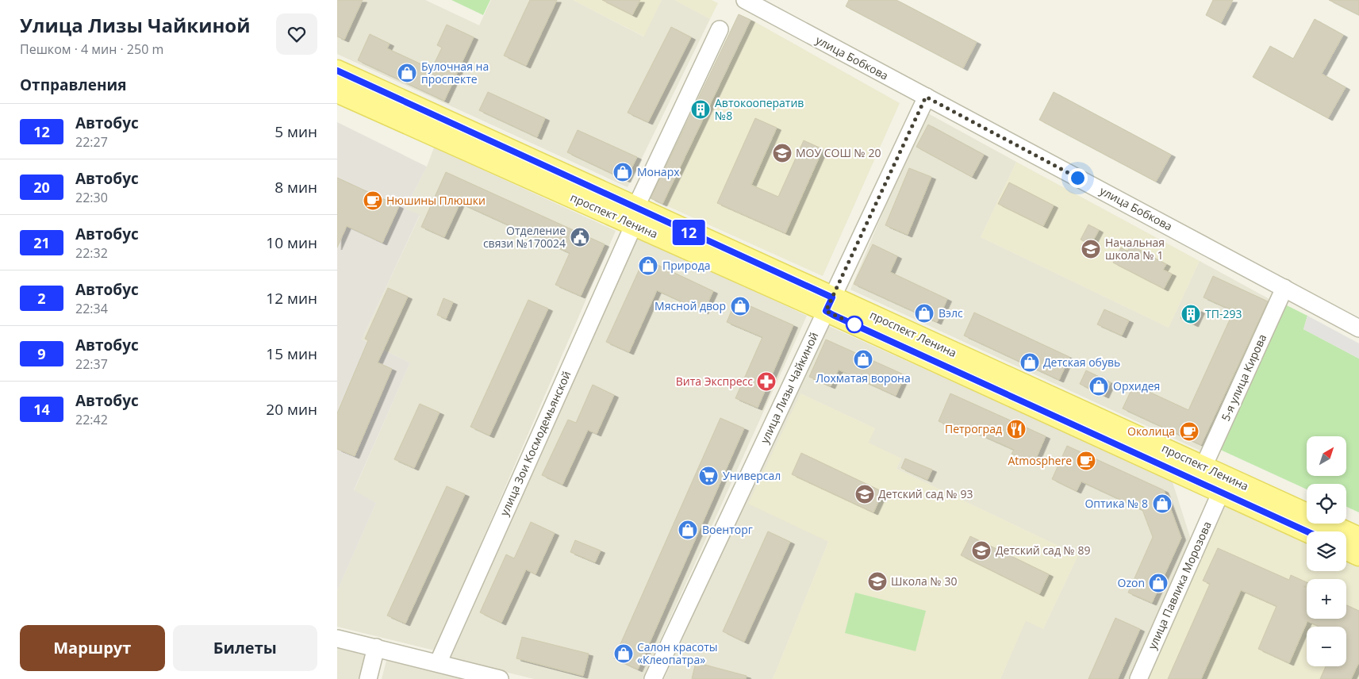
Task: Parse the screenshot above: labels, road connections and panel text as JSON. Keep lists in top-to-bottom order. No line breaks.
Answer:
{"streets":{"main road":["проспект Ленина"],"street":["улица Бобкова","5-я улица Кирова","улица Лизы Чайкиной","улица Зои Космодемьянской","улица Павлика Морозова"]},"crossings":[["улица Бобкова","5-я улица Кирова"],["улица Бобкова","улица Лизы Чайкиной"],["проспект Ленина","5-я улица Кирова"],["проспект Ленина","улица Лизы Чайкиной"],["проспект Ленина","улица Зои Космодемьянской"],["проспект Ленина","улица Павлика Морозова"]],"places":{"shop":["Булочная на проспекте","Монарх","Природа","Мясной двор","Вэлс","Лохматая ворона","Детская обувь","Орхидея","Оптика № 8","Военторг","Ozon","Салон красоты «Клеопатра»"],"building":["Автокооператив №8","ТП-293"],"school or university":["МОУ СОШ № 20","Начальная школа № 1","Детский сад № 93","Детский сад № 89","Школа № 30"],"cafe":["Нюшины Плюшки","Околица","Atmosphere"],"public building":["Отделение связи №170024"],"pharmacy":["Вита Экспресс"],"restaurant":["Петроград"],"supermarket":["Универсал"]},"lines":["bus line 12"],"north":"top right","page":{"heading":[["Улица Лизы Чайкиной","Пешком · 4 мин · 250 m"],"Отправления"],"on_map":"12","list":[{"mark":"12","name":"Автобус","note":"22:27","value":"5 мин"},{"mark":"20","name":"Автобус","note":"22:30","value":"8 мин"},{"mark":"21","name":"Автобус","note":"22:32","value":"10 мин"},{"mark":"2","name":"Автобус","note":"22:34","value":"12 мин"},{"mark":"9","name":"Автобус","note":"22:37","value":"15 мин"},{"mark":"14","name":"Автобус","note":"22:42","value":"20 мин"}],"map_buttons":["+","−"],"buttons":["Маршрут","Билеты"]}}
